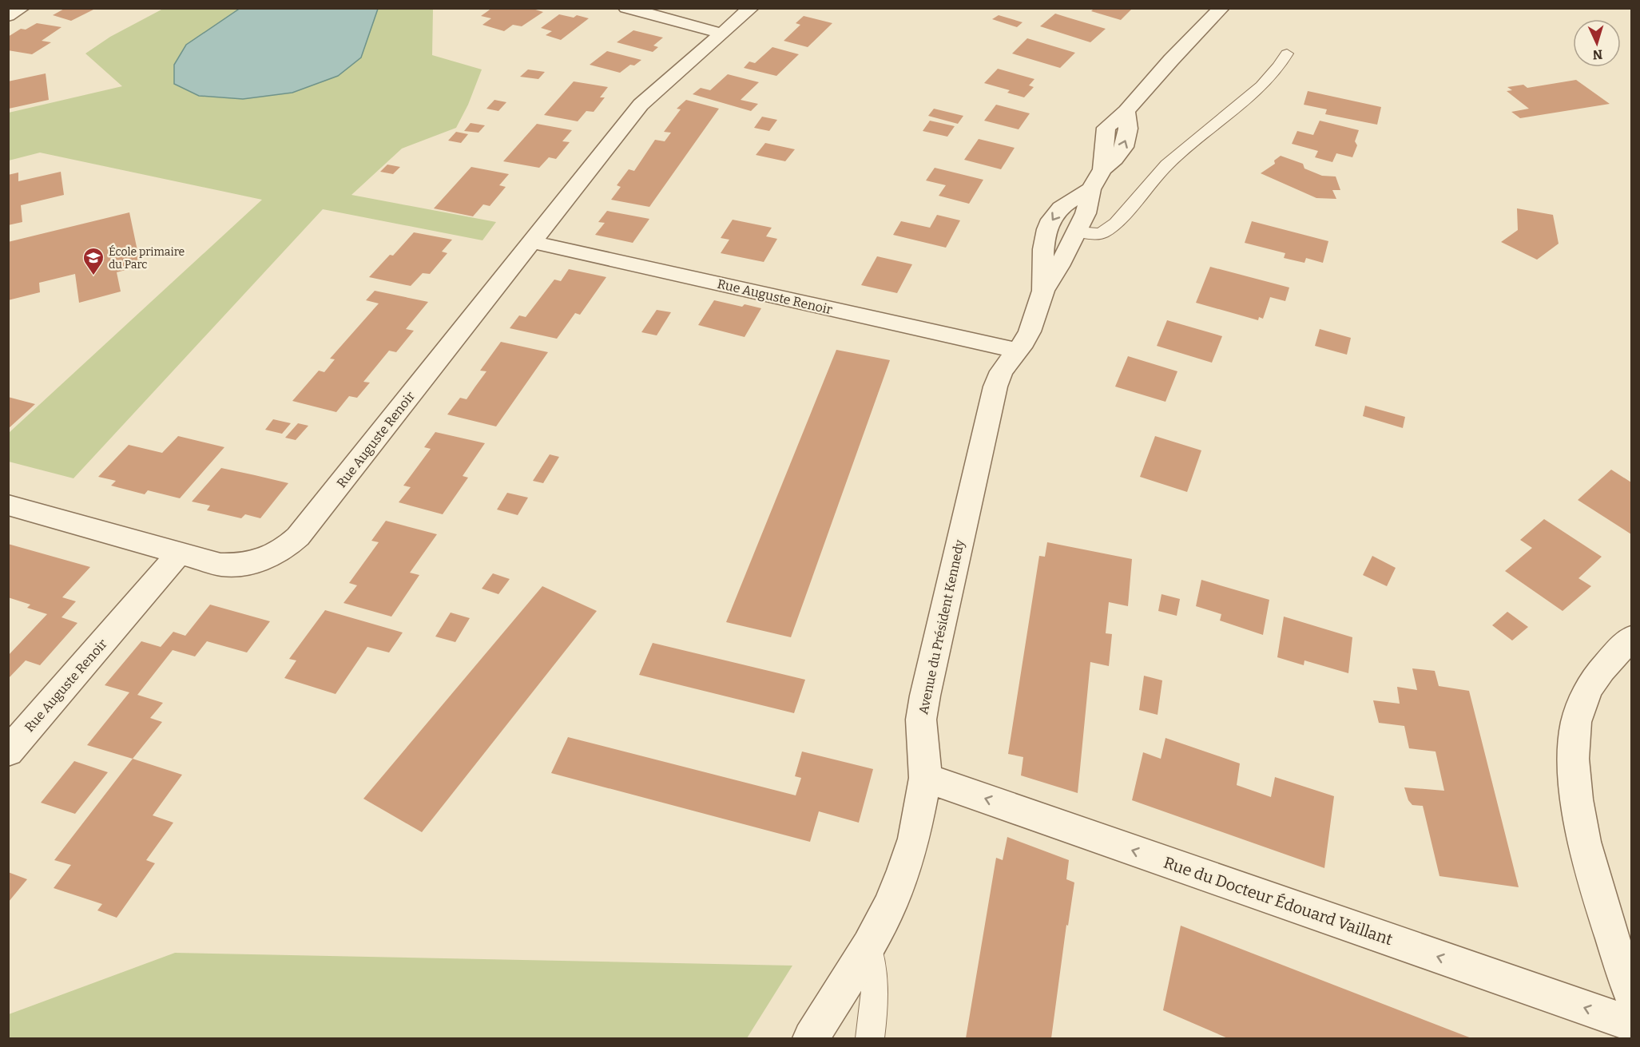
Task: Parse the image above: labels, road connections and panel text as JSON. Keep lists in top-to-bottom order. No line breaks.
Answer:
{"streets":{"street":["Rue Auguste Renoir","Avenue du Président Kennedy","Rue du Docteur Édouard Vaillant"]},"crossings":[["Rue Auguste Renoir","Avenue du Président Kennedy"],["Avenue du Président Kennedy","Rue du Docteur Édouard Vaillant"]],"one_way":["Rue du Docteur Édouard Vaillant"],"places":{"school or university":["École primaire du Parc"]},"north":"bottom"}
